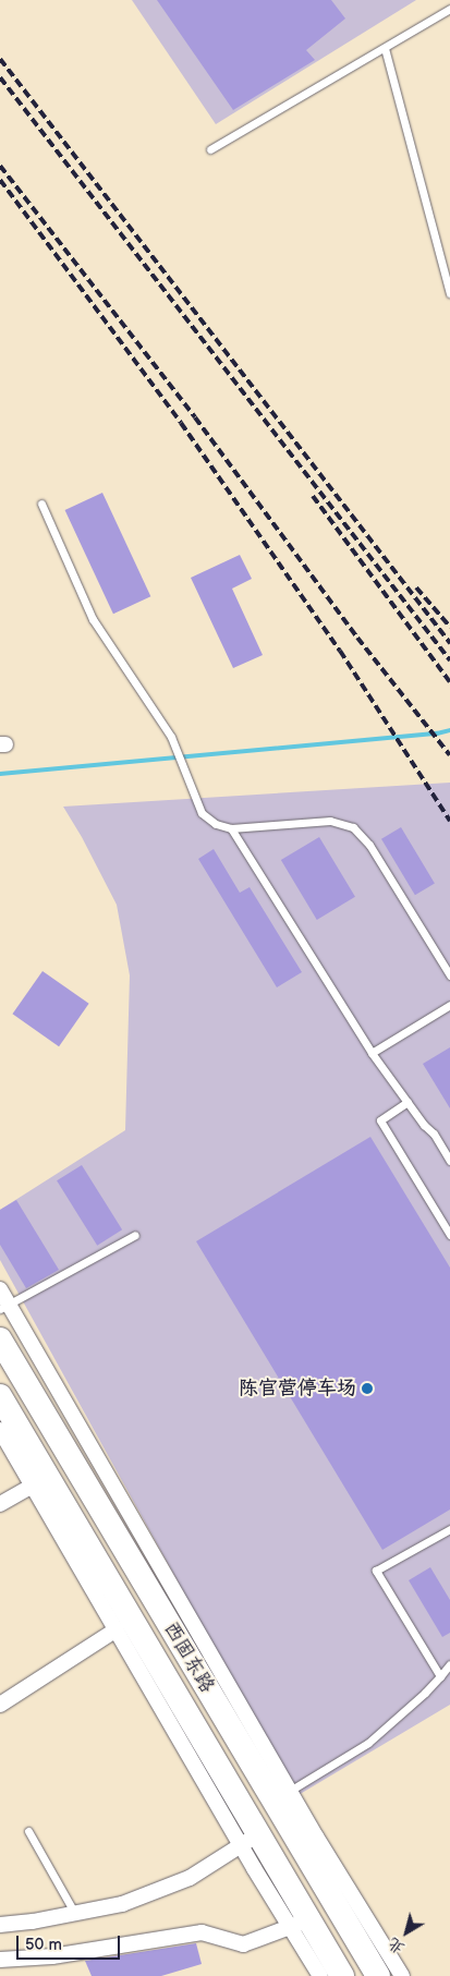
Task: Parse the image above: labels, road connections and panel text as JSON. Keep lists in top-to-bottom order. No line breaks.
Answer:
{"streets":{"main road":["西固东路"]},"places":["陈官营停车场"],"scale_bar":"50 m","north":"bottom left"}
